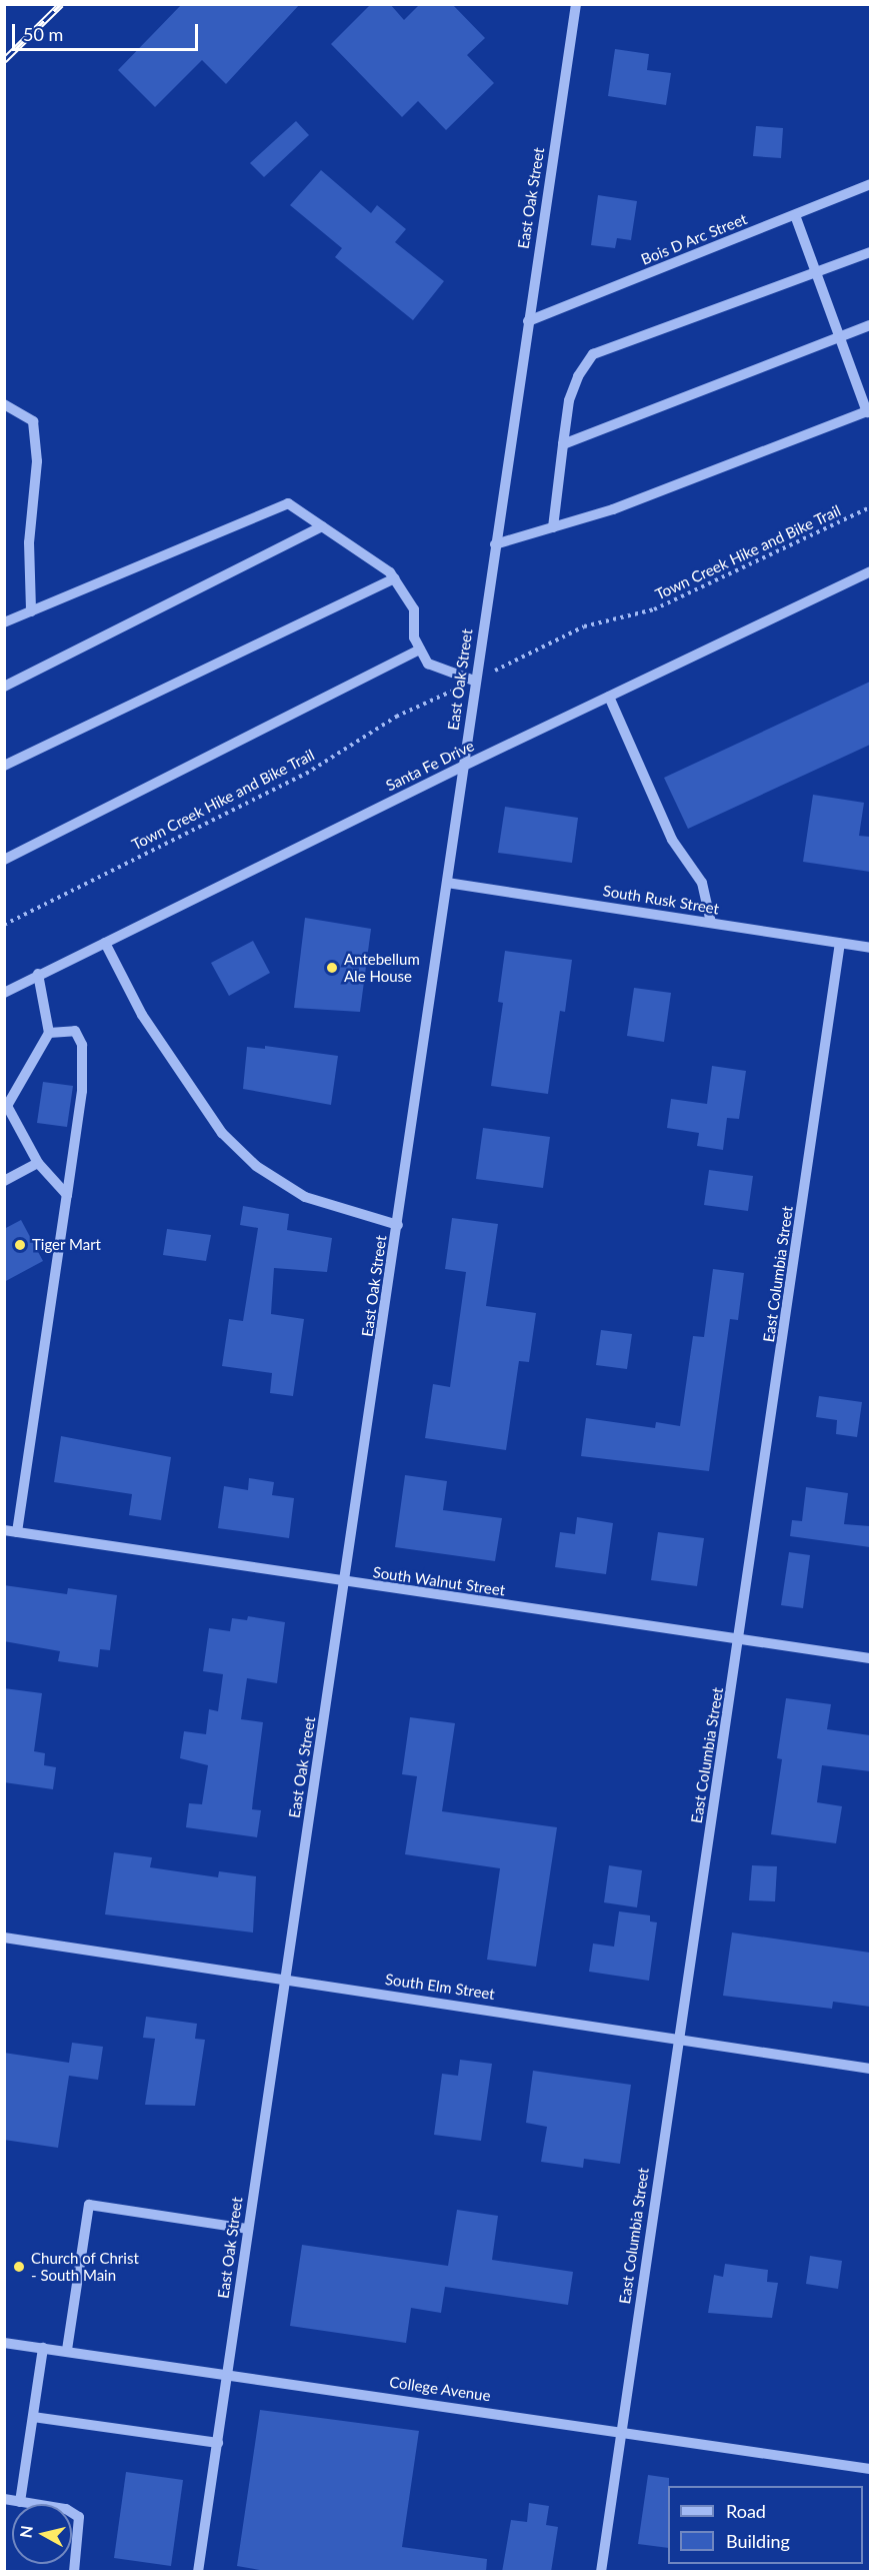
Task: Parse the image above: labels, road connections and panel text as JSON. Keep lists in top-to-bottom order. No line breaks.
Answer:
{"streets":{"street":["East Oak Street","Bois D Arc Street","Santa Fe Drive","South Rusk Street","East Columbia Street","South Walnut Street","South Elm Street","College Avenue"],"path":["Town Creek Hike and Bike Trail"]},"crossings":[["East Oak Street","Bois D Arc Street"],["East Oak Street","Santa Fe Drive"],["East Oak Street","South Rusk Street"],["East Oak Street","South Walnut Street"],["East Oak Street","South Elm Street"],["East Oak Street","College Avenue"],["South Rusk Street","East Columbia Street"],["East Columbia Street","South Walnut Street"],["East Columbia Street","South Elm Street"],["East Columbia Street","College Avenue"]],"places":["Antebellum Ale House","Tiger Mart","Church of Christ - South Main"],"legend":["Road","Building"],"scale_bar":"50 m","north":"left"}
